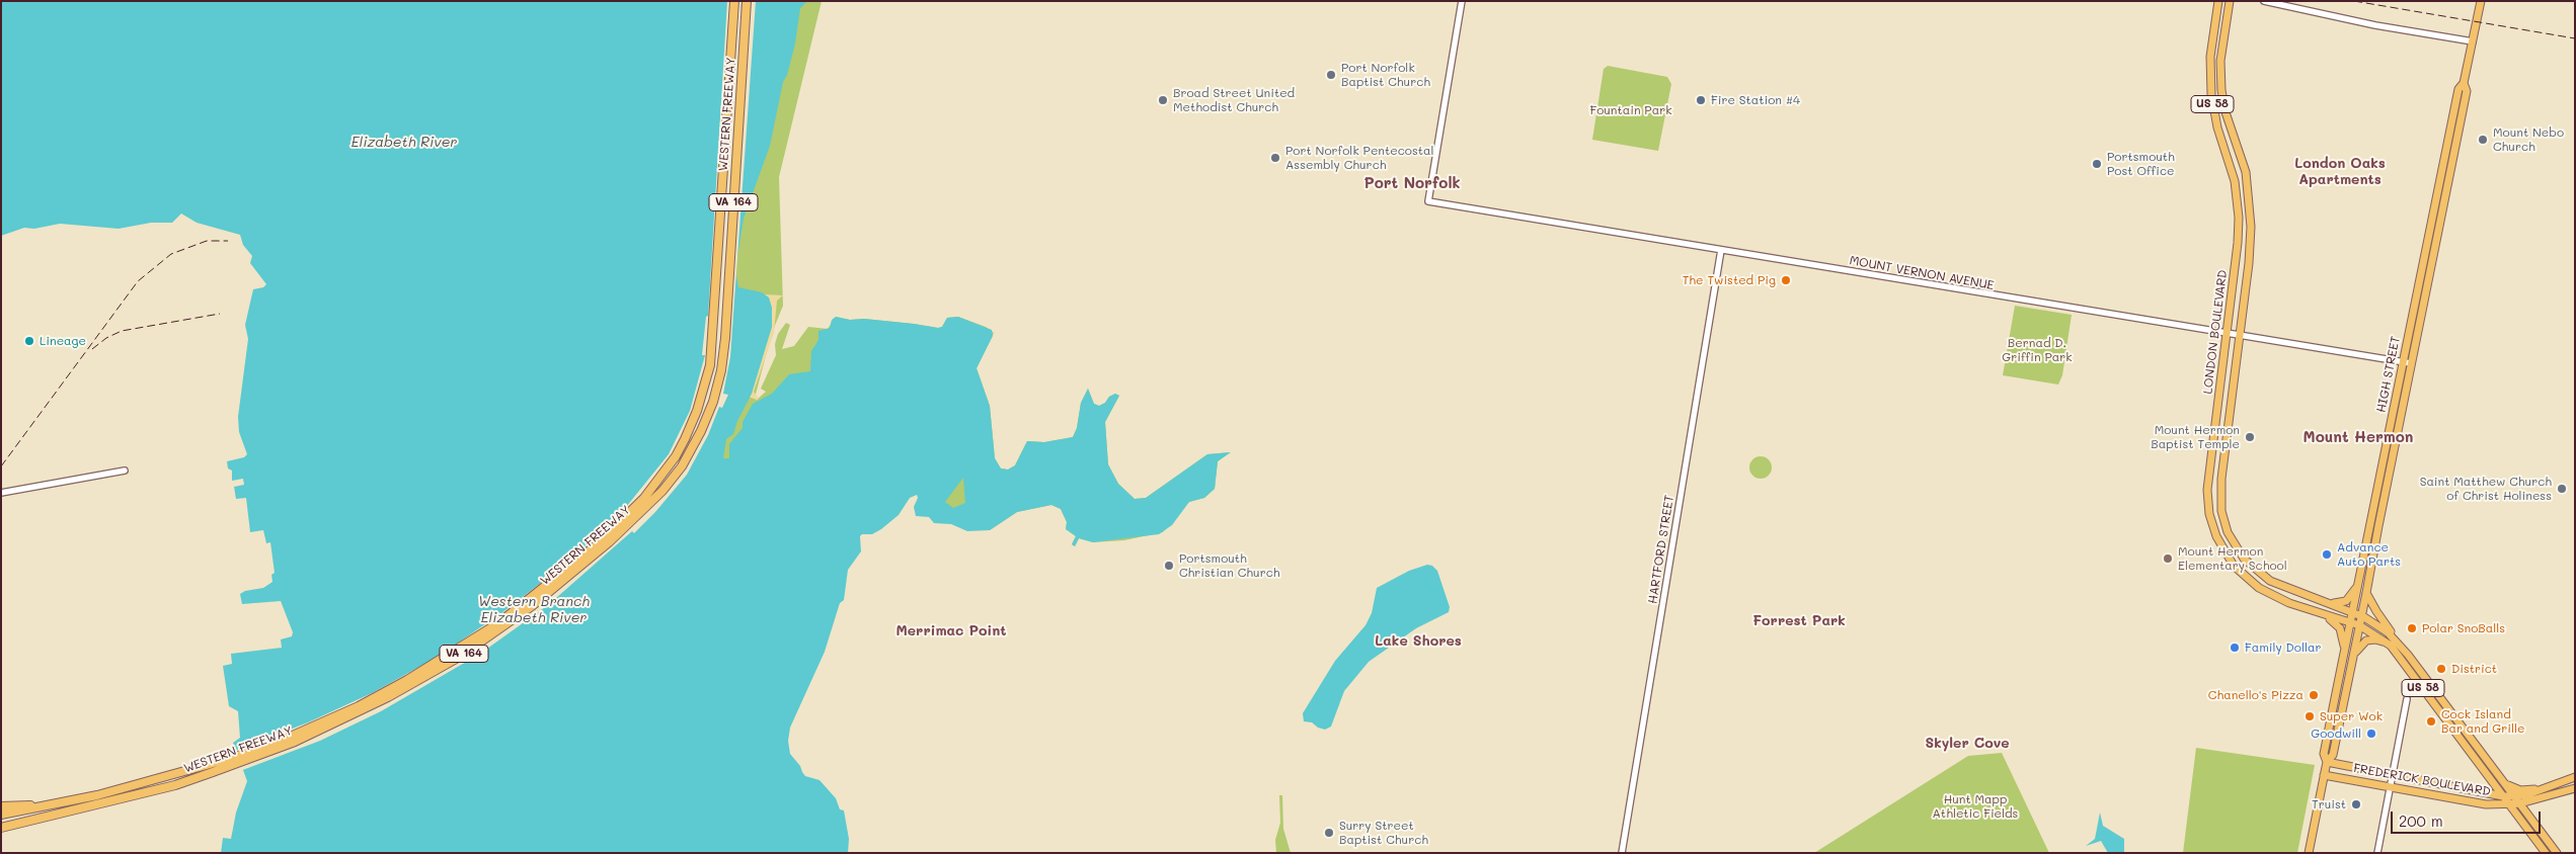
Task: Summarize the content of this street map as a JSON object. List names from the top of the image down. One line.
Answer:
{"streets":{"highway":["WESTERN FREEWAY","VA 164"],"main road":["US 58","LONDON BOULEVARD","HIGH STREET","FREDERICK BOULEVARD"],"street":["MOUNT VERNON AVENUE","HARTFORD STREET"]},"crossings":[["US 58","LONDON BOULEVARD"],["US 58","HIGH STREET"],["US 58","FREDERICK BOULEVARD"],["MOUNT VERNON AVENUE","LONDON BOULEVARD"],["MOUNT VERNON AVENUE","HIGH STREET"],["MOUNT VERNON AVENUE","HARTFORD STREET"],["HIGH STREET","FREDERICK BOULEVARD"]],"districts":["London Oaks Apartments","Port Norfolk","Mount Hermon","Forrest Park","Merrimac Point","Lake Shores","Skyler Cove"],"water":["Elizabeth River","Western Branch Elizabeth River"],"parks":["Fountain Park","Bernad D. Griffin Park","Hunt Mapp Athletic Fields"],"places":["Port Norfolk Baptist Church","Broad Street United Methodist Church","Fire Station #4","Mount Nebo Church","Port Norfolk Pentecostal Assembly Church","Portsmouth Post Office","The Twisted Pig","Lineage","Mount Hermon Baptist Temple","Saint Matthew Church of Christ Holiness","Advance Auto Parts","Mount Hermon Elementary School","Portsmouth Christian Church","Polar SnoBalls","Family Dollar","District","Chanello's Pizza","Super Wok","Cock Island Bar and Grille","Goodwill","Truist","Surry Street Baptist Church"],"scale_bar":"200 m"}
